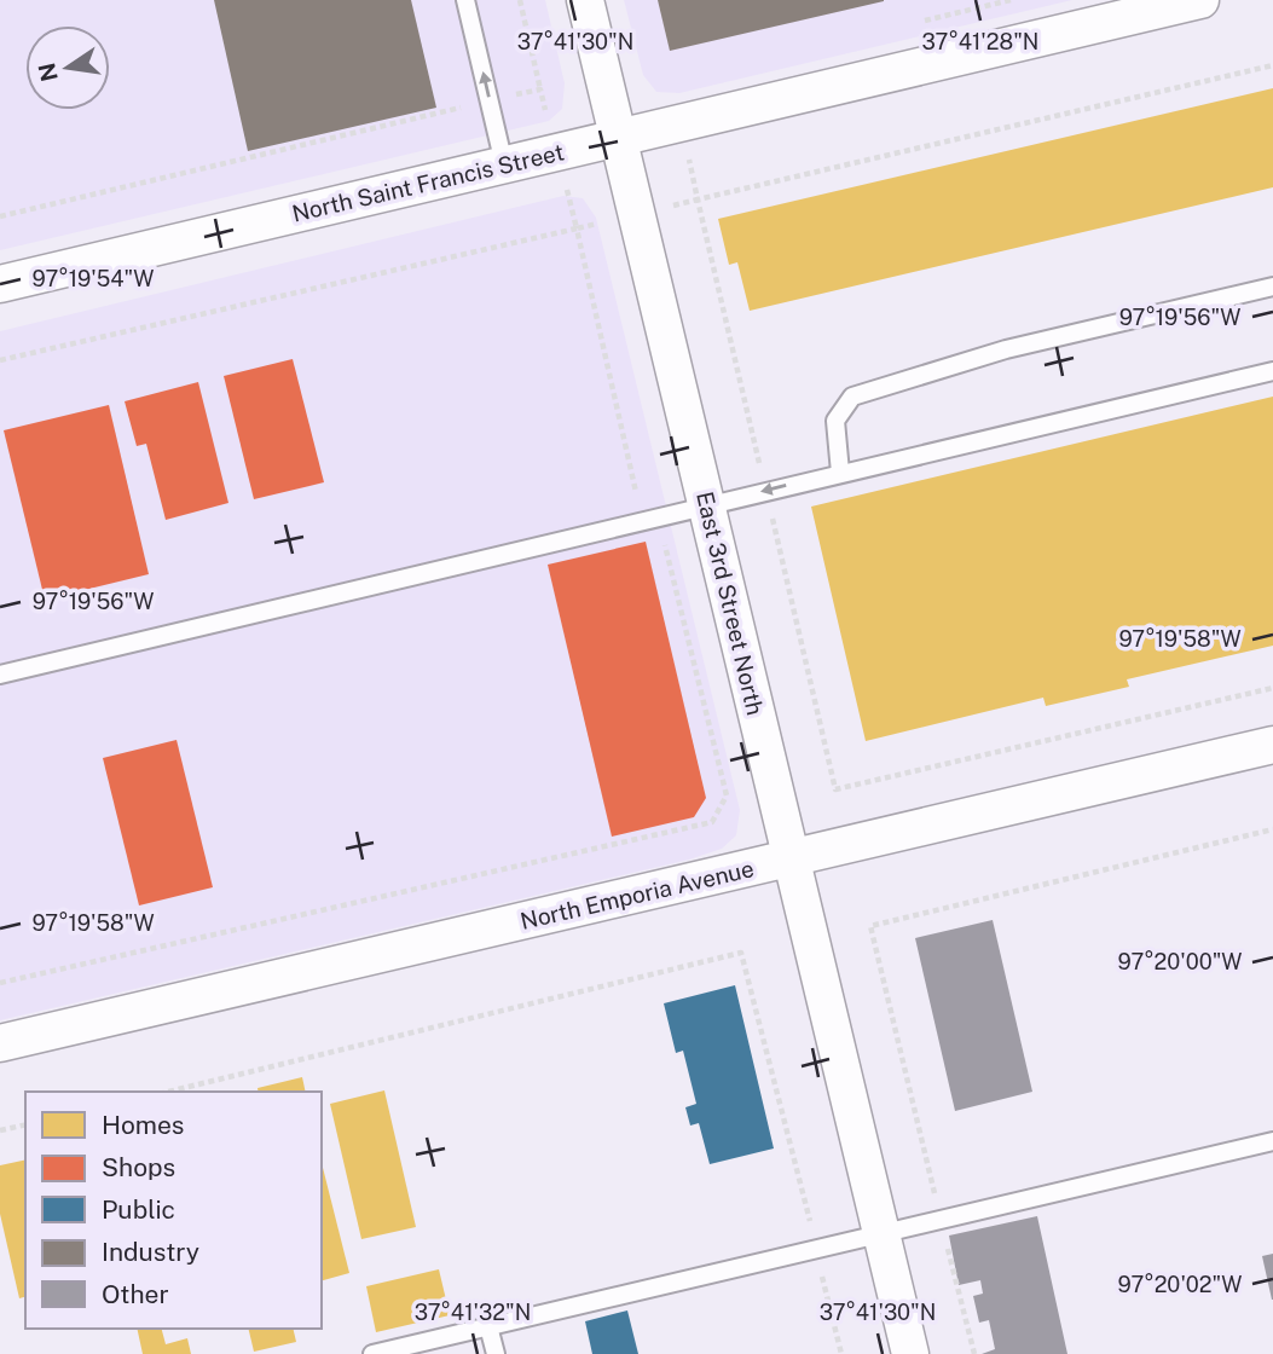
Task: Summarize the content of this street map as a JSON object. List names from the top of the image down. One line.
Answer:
{"streets":{"street":["North Saint Francis Street","East 3rd Street North","North Emporia Avenue"]},"crossings":[["North Saint Francis Street","East 3rd Street North"],["East 3rd Street North","North Emporia Avenue"]],"legend":["Homes","Shops","Public","Industry","Other"],"north":"left","coordinates":["37°41'30\"N","37°41'28\"N","97°19'54\"W","97°19'56\"W","97°19'58\"W","97°20'00\"W","97°20'02\"W","37°41'32\"N"]}
